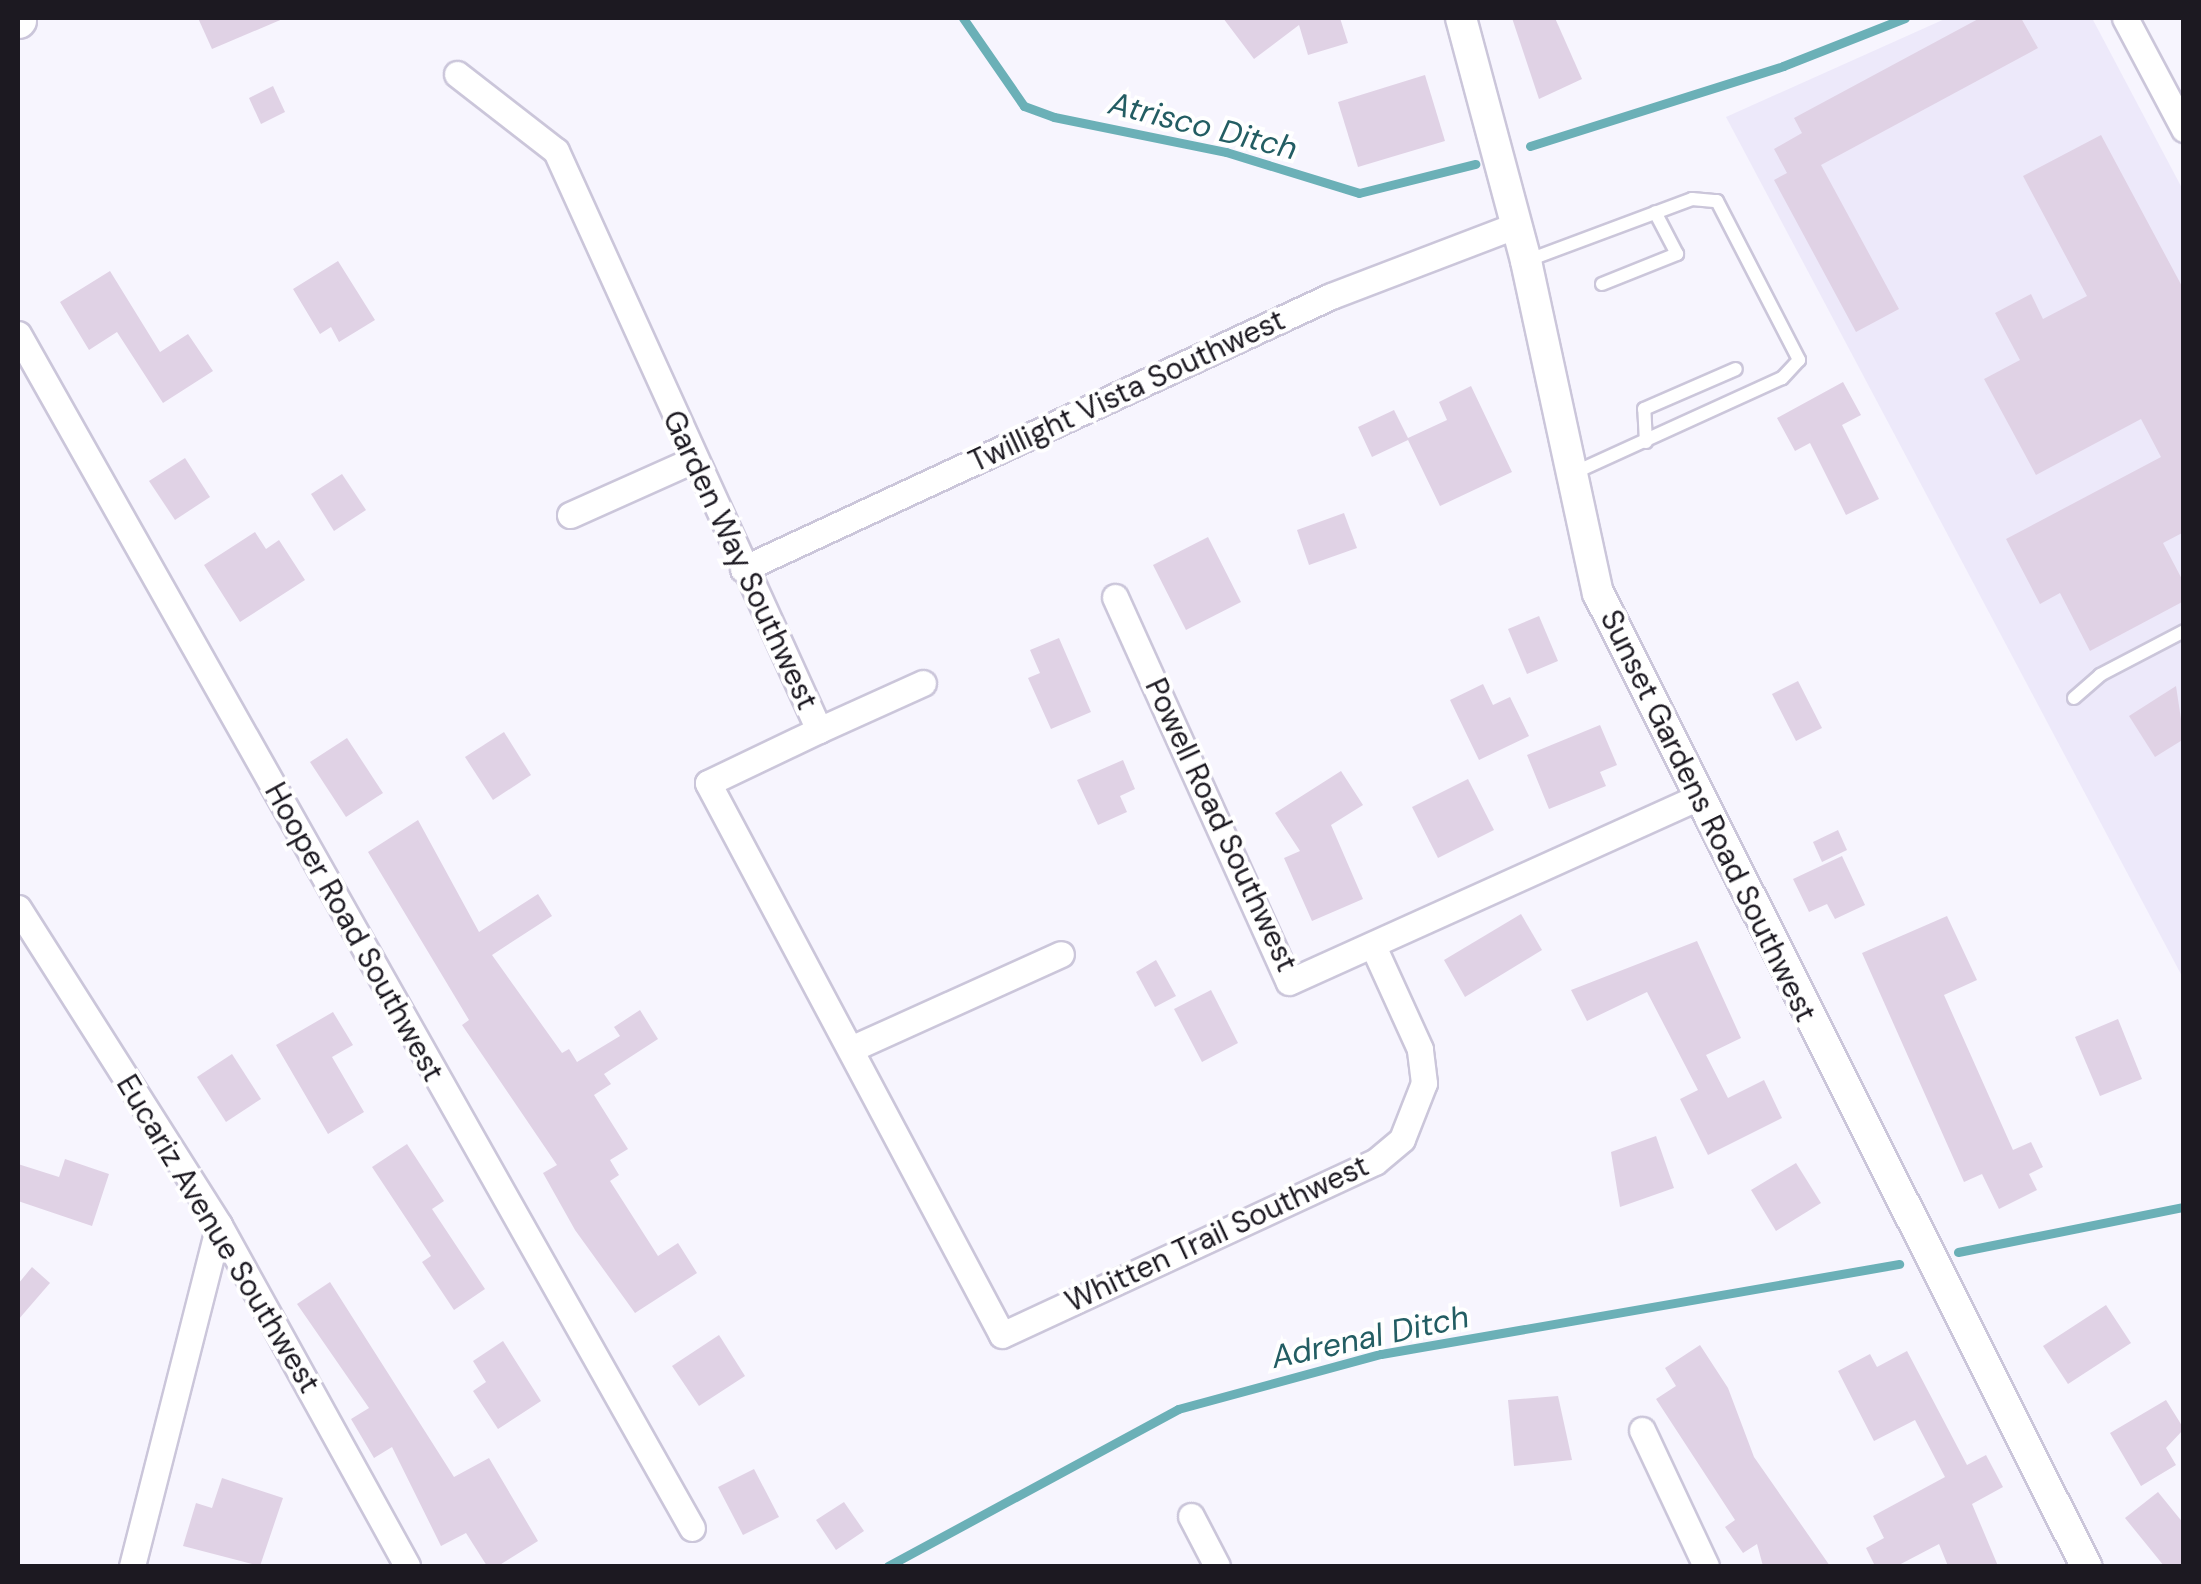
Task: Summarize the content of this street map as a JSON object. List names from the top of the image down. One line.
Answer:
{"streets":{"street":["Twillight Vista Southwest","Garden Way Southwest","Sunset Gardens Road Southwest","Powell Road Southwest","Hooper Road Southwest","Eucariz Avenue Southwest","Whitten Trail Southwest"]},"crossings":[["Twillight Vista Southwest","Garden Way Southwest"],["Twillight Vista Southwest","Sunset Gardens Road Southwest"],["Garden Way Southwest","Whitten Trail Southwest"],["Sunset Gardens Road Southwest","Powell Road Southwest"],["Powell Road Southwest","Whitten Trail Southwest"]],"water":["Atrisco Ditch","Adrenal Ditch"]}
